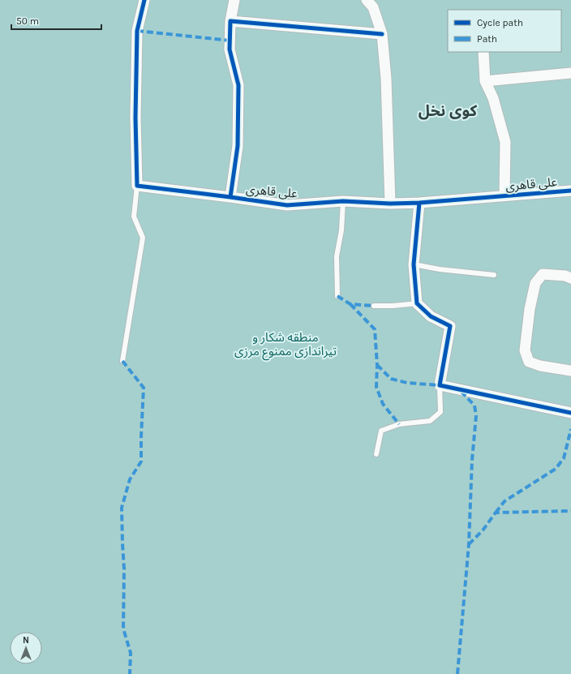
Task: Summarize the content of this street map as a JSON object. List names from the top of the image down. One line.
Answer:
{"streets":{"street":["علی قاهری"]},"districts":["کوی نخل"],"parks":["منطقه شکار و تیراندازی ممنوع مرزی"],"legend":["Cycle path","Path"],"scale_bar":"50 m","north":"top"}
